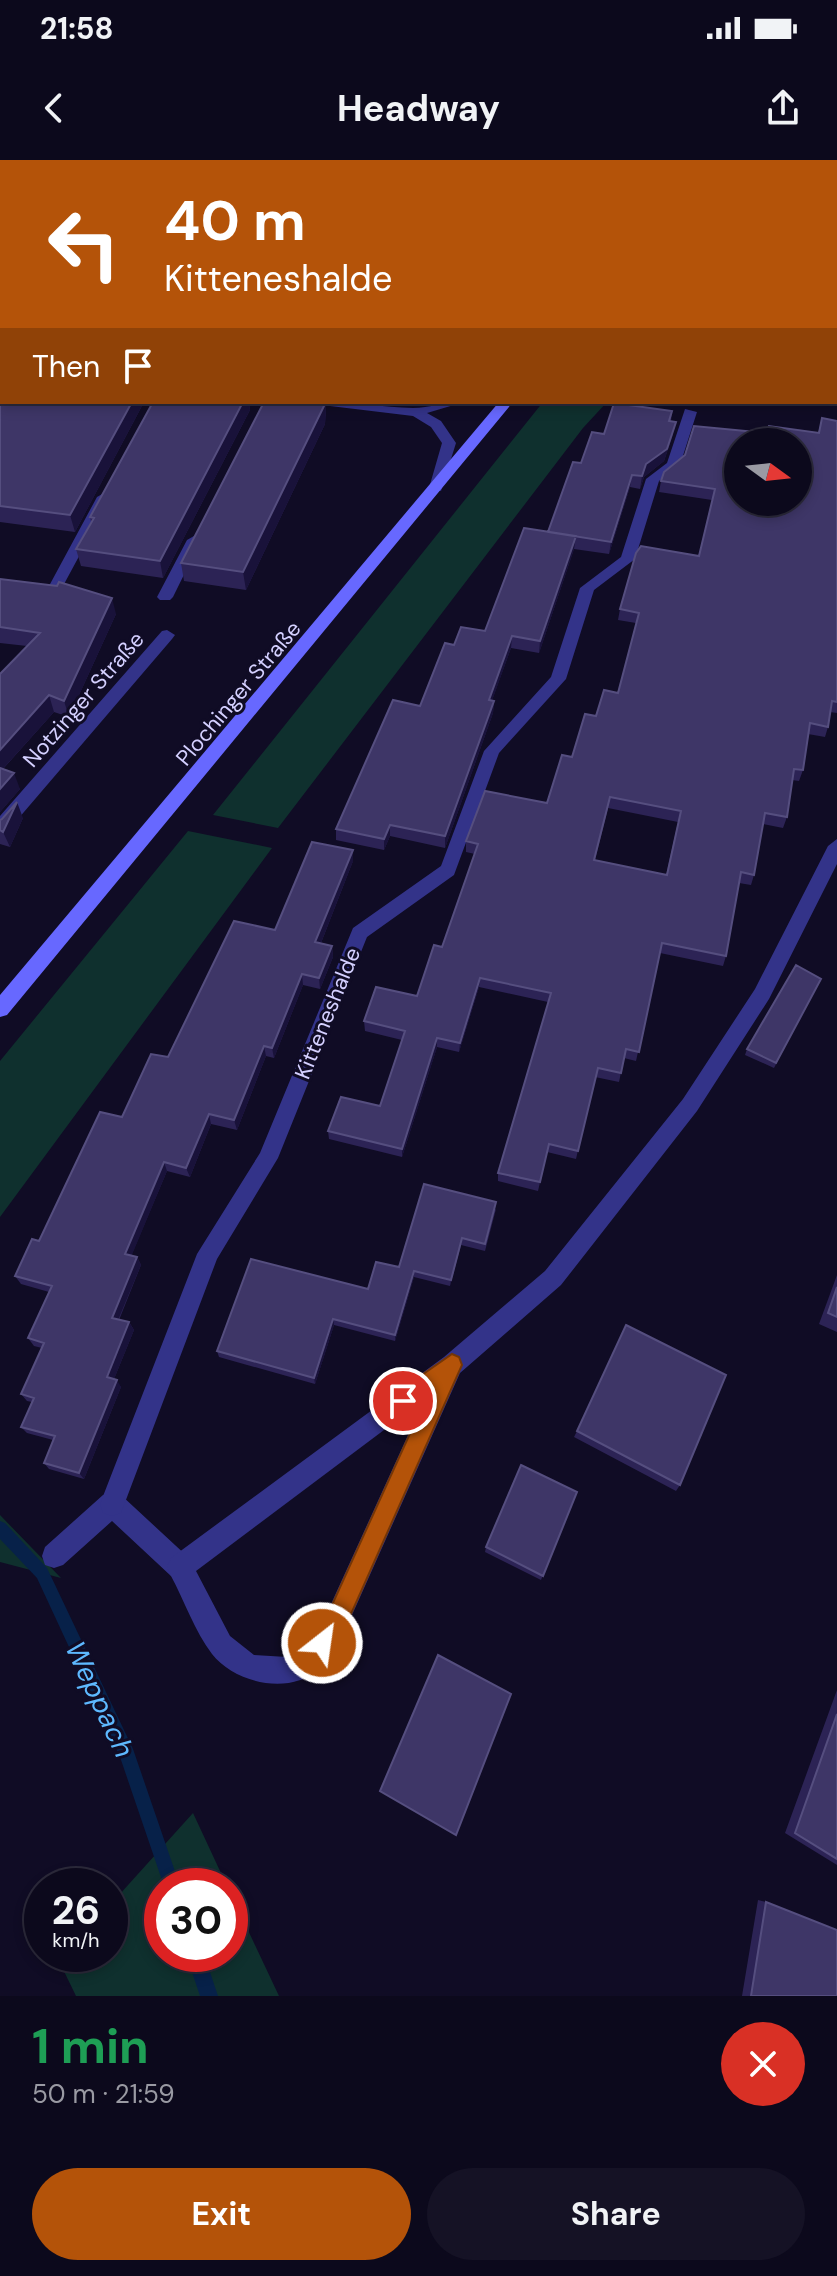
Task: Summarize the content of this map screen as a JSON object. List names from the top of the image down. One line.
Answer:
{"streets":{"main road":["Plochinger Straße"],"street":["Notzinger Straße","Kitteneshalde"]},"water":["Weppach"],"north":"right","page":{"status":"21:58","header":"Headway","turn":["40 m","Kitteneshalde"],"then":"Then","speed":"26 km/h","limit":"30","heading":["1 min","50 m · 21:59"],"buttons":["Exit","Share"]}}
